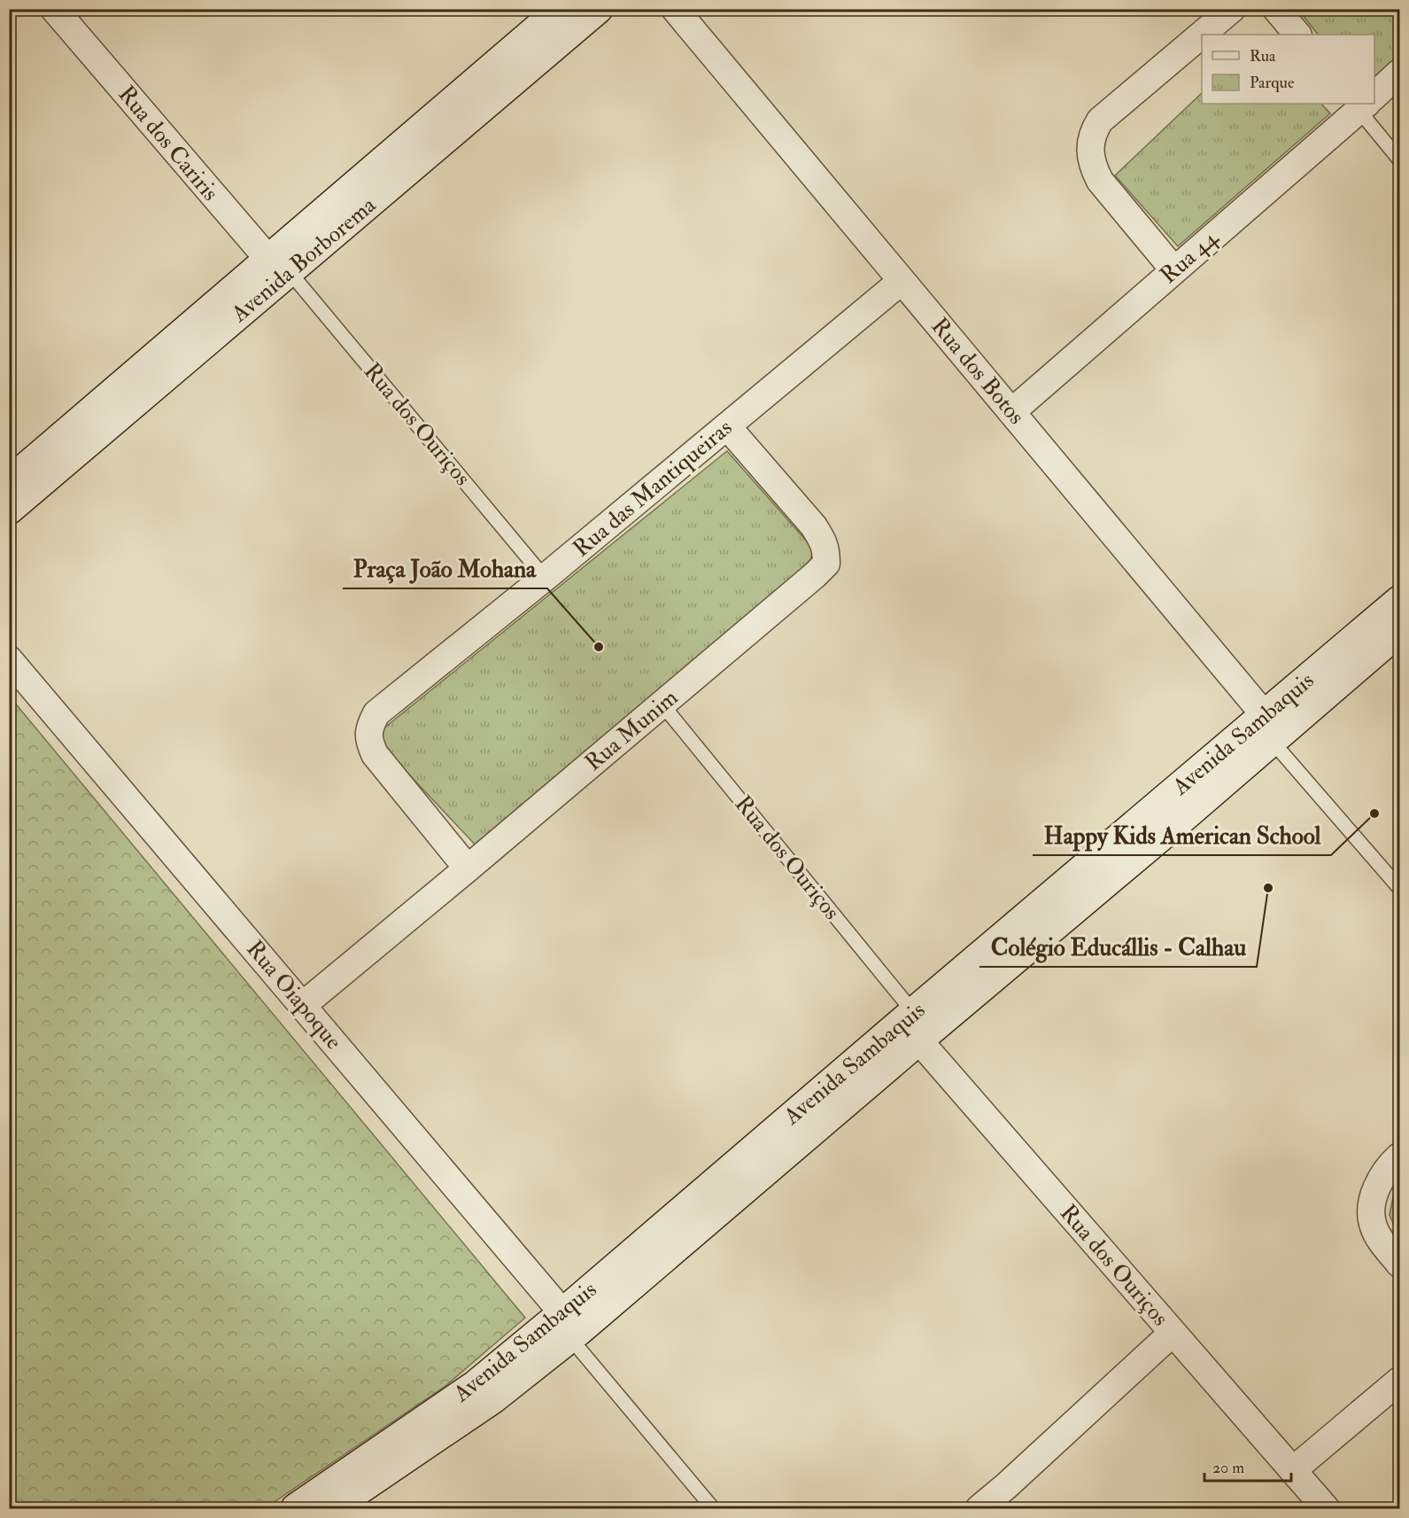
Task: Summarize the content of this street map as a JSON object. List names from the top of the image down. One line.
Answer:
{"streets":{"main road":["Avenida Borborema","Avenida Sambaquis"],"street":["Rua dos Cariris","Rua 44","Rua dos Botos","Rua dos Ouriços","Rua das Mantiqueiras","Rua Munim","Rua Oiapoque"]},"crossings":[["Rua dos Cariris","Avenida Borborema"],["Rua dos Cariris","Rua dos Ouriços"],["Rua 44","Rua dos Botos"],["Avenida Borborema","Rua dos Ouriços"],["Rua dos Botos","Rua das Mantiqueiras"],["Rua dos Botos","Avenida Sambaquis"],["Rua dos Ouriços","Rua das Mantiqueiras"],["Rua dos Ouriços","Rua Munim"],["Rua dos Ouriços","Avenida Sambaquis"],["Rua das Mantiqueiras","Rua Munim"],["Rua Munim","Rua Oiapoque"],["Avenida Sambaquis","Rua Oiapoque"]],"places":["Praça João Mohana","Happy Kids American School","Colégio Educállis - Calhau"],"legend":["Rua","Parque"],"scale_bar":"20 m"}
